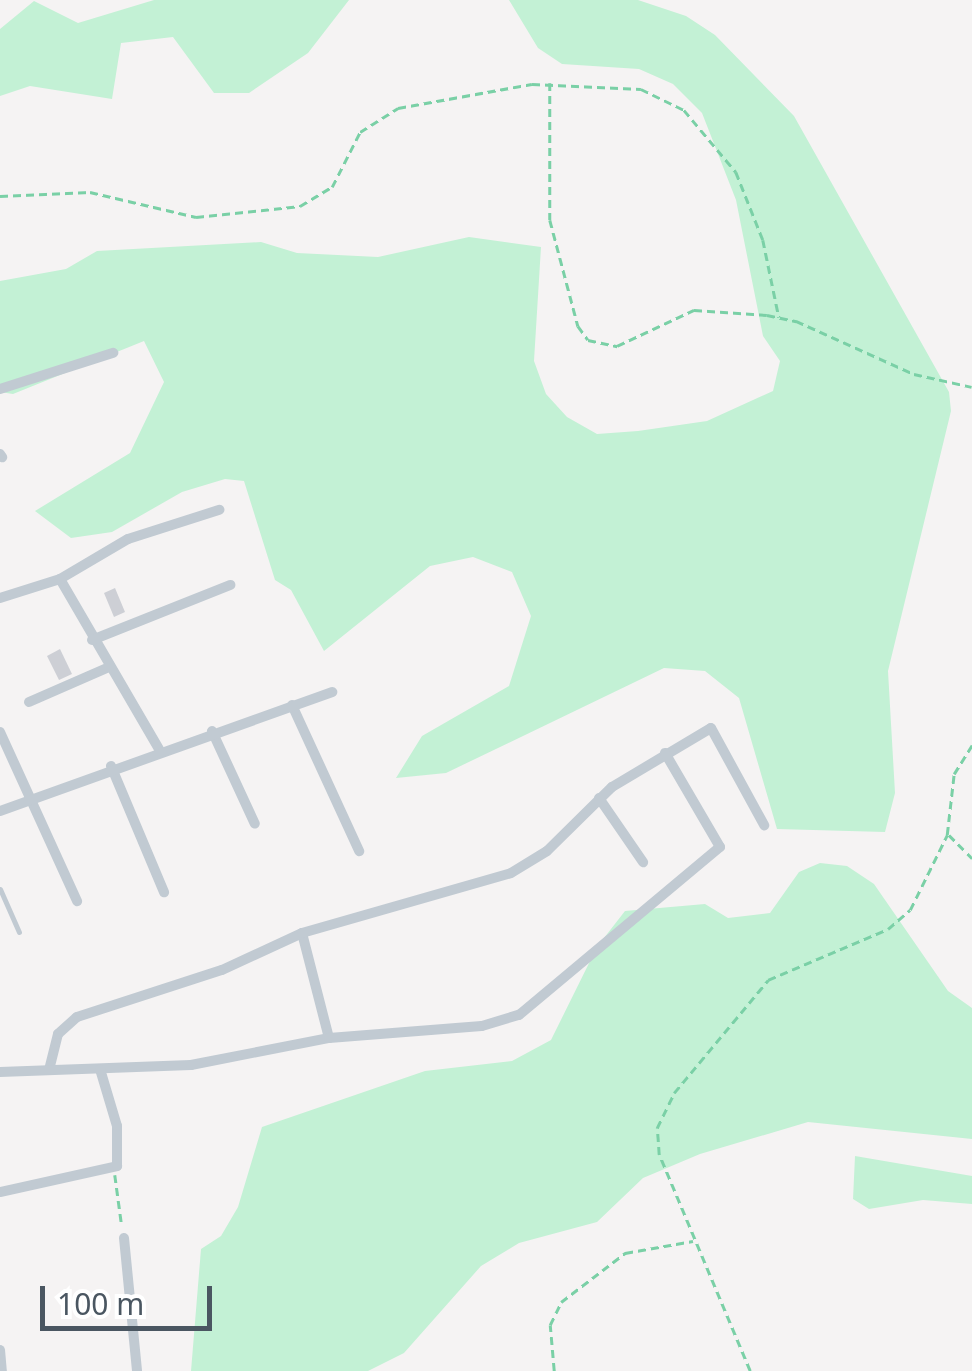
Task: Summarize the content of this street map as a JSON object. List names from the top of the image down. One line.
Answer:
{"scale_bar":"100 m"}
